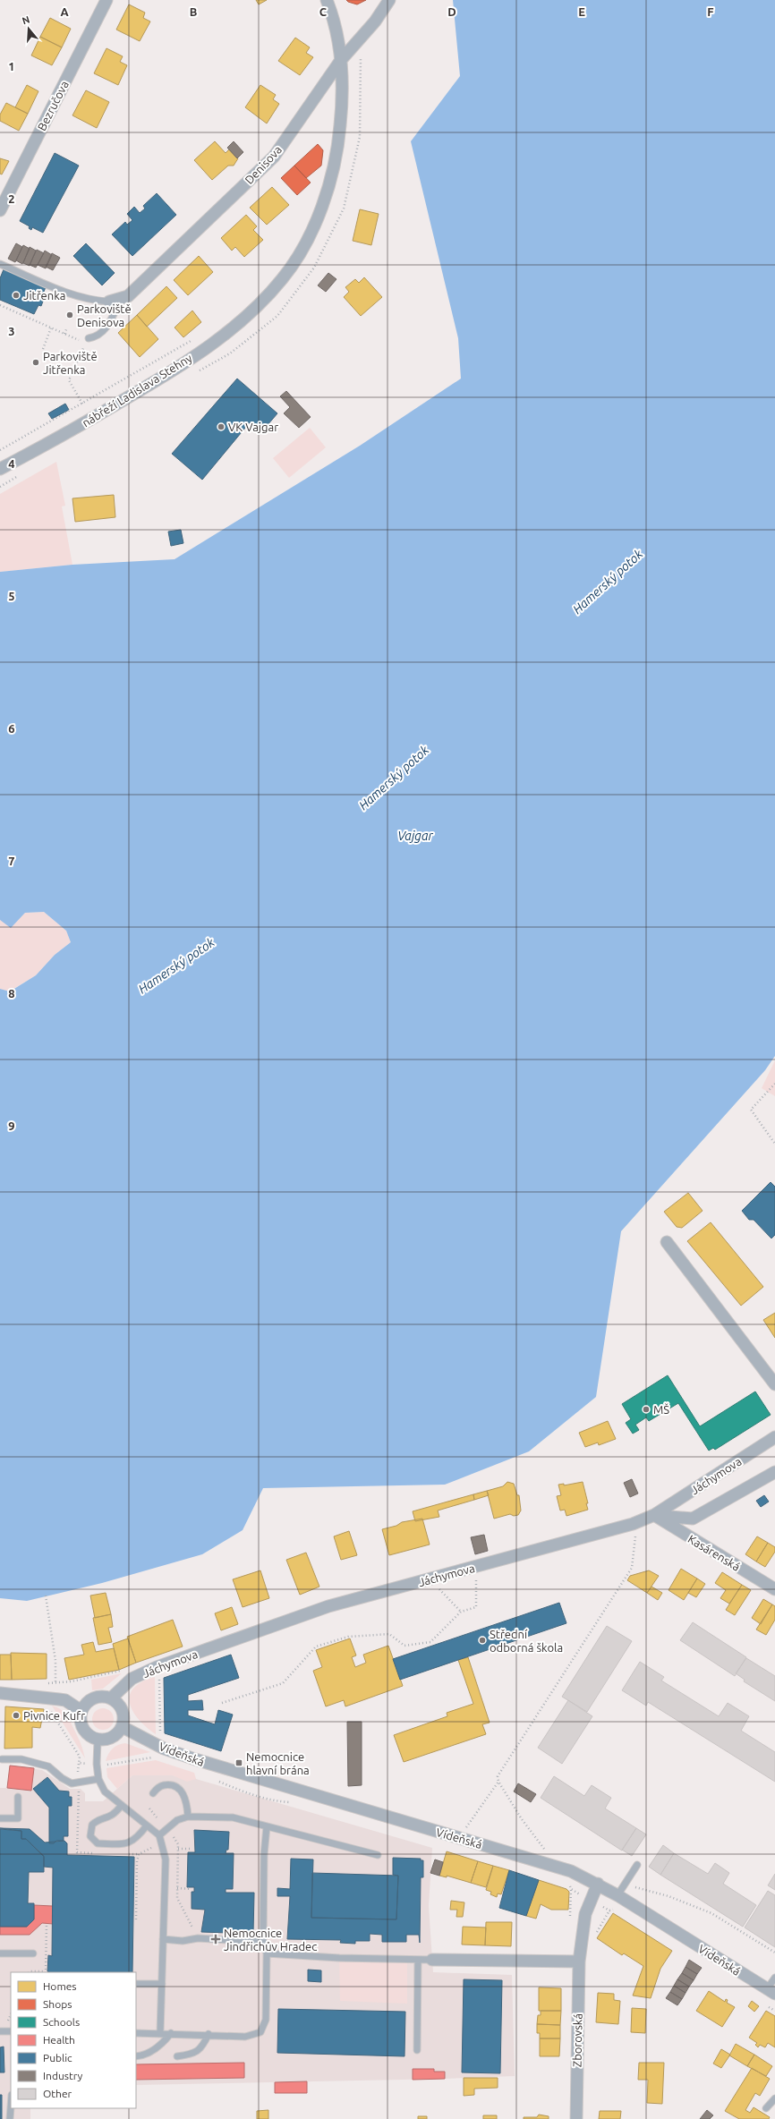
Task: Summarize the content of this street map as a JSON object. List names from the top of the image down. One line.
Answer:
{"streets":{"street":["Bezručova","Denisova","nábřeží Ladislava Stehny","Jáchymova","Kasárenská","Vídeňská","Zborovská"]},"crossings":[["Denisova","nábřeží Ladislava Stehny"],["Jáchymova","Kasárenská"],["Jáchymova","Vídeňská"],["Vídeňská","Zborovská"]],"water":["Hamerský potok","Vajgar"],"places":{"other":["Jitřenka","Parkoviště Denisova","Parkoviště Jitřenka","VK Vajgar","MŠ","Střední odborná škola","Pivnice Kufr"],"transit":["Nemocnice hlavní brána"],"health":["Nemocnice Jindřichův Hradec"]},"legend":["Homes","Shops","Schools","Health","Public","Industry","Other"],"north":"top","grid":{"columns":["A","B","C","D","E","F"],"rows":["1","2","3","4","5","6","7","8","9"]}}
